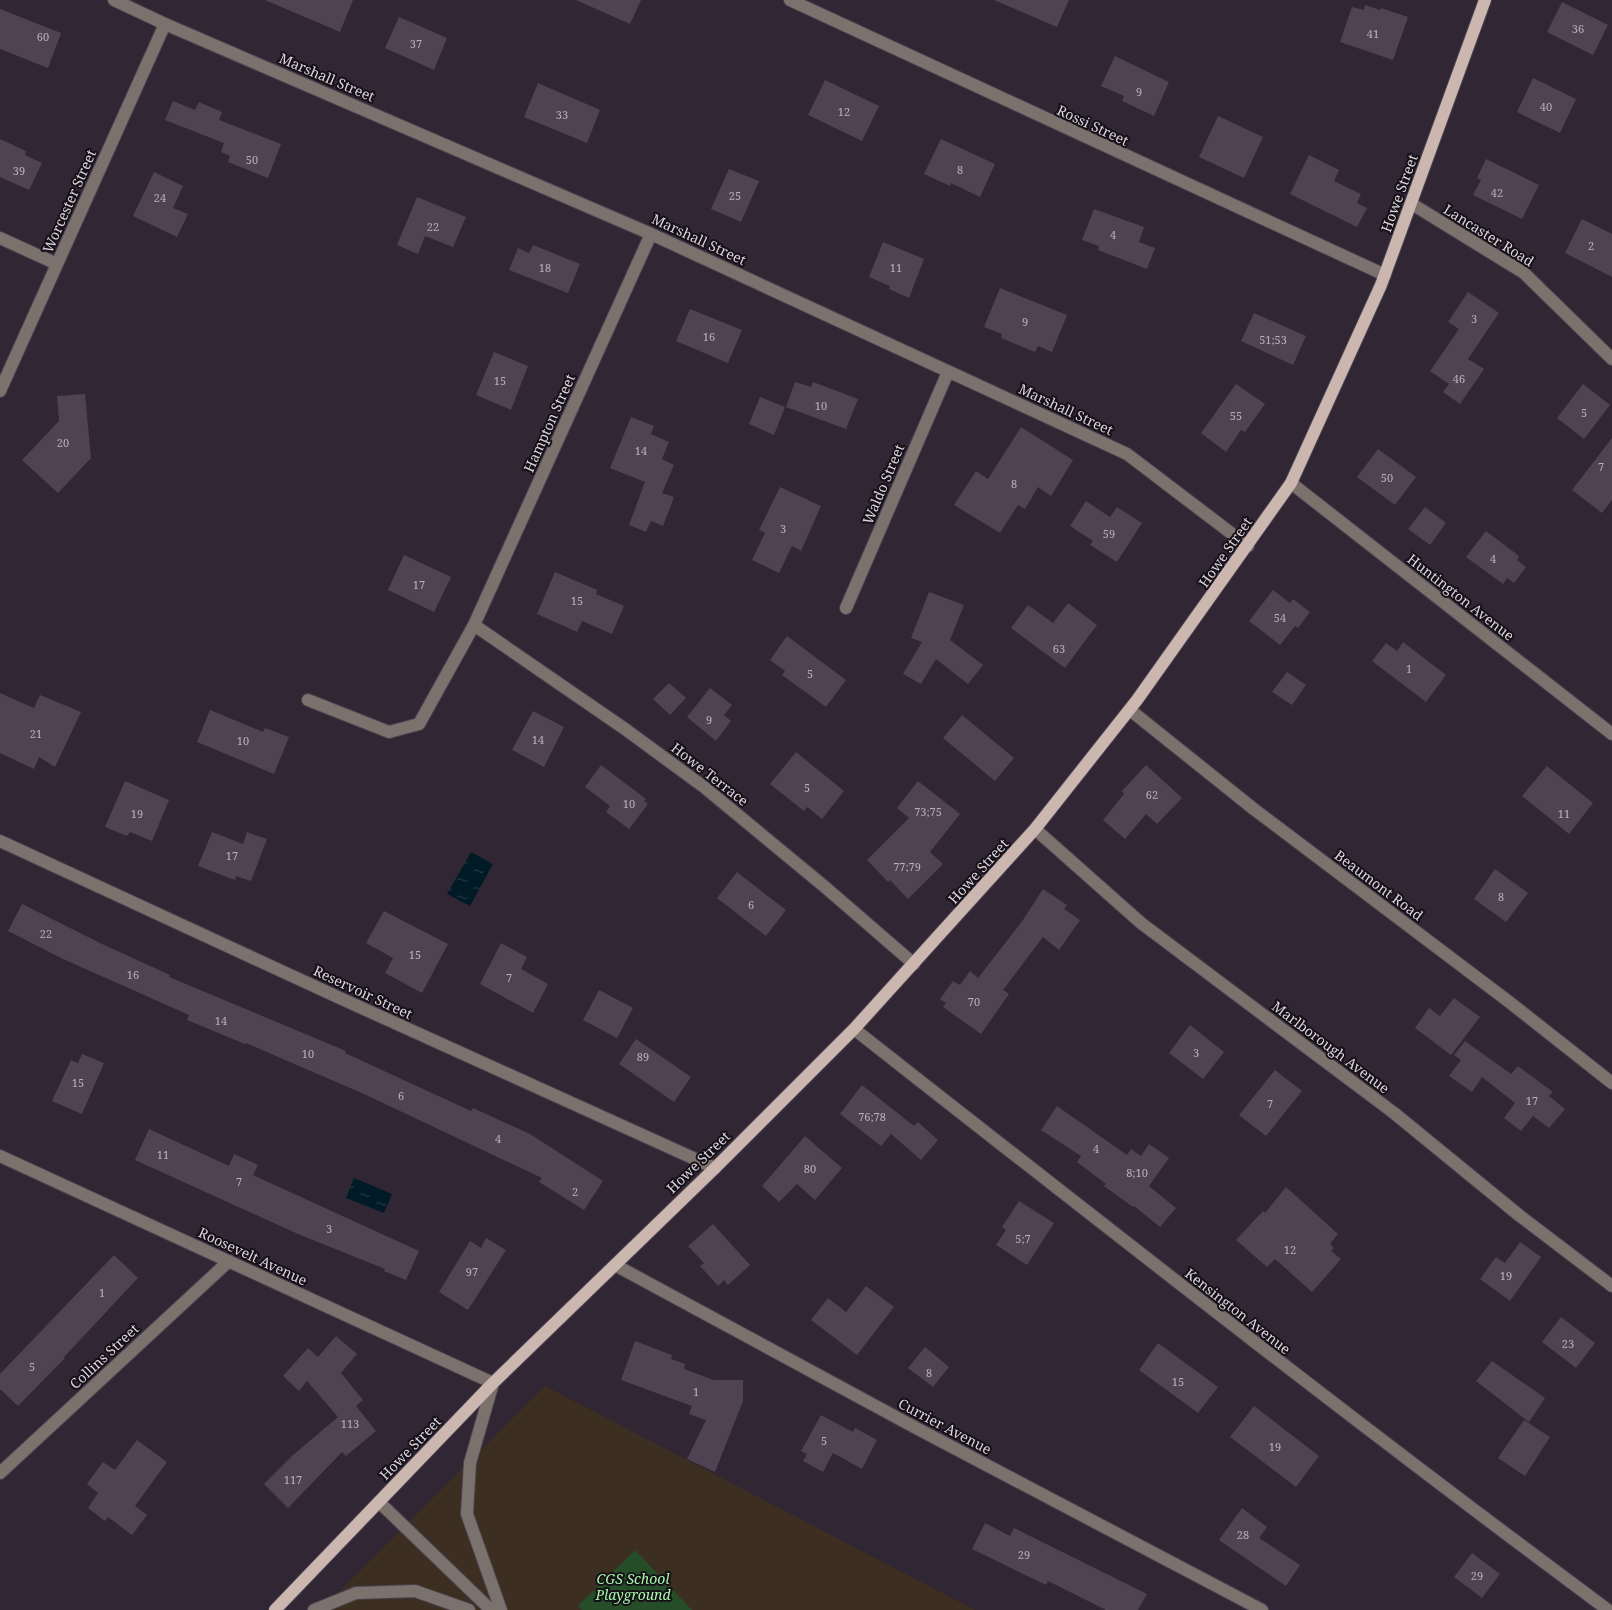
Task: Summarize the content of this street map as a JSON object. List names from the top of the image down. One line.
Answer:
{"streets":{"main road":["Howe Street"],"street":["Marshall Street","Rossi Street","Worcester Street","Lancaster Road","Hampton Street","Waldo Street","Huntington Avenue","Howe Terrace","Beaumont Road","Reservoir Street","Marlborough Avenue","Roosevelt Avenue","Kensington Avenue","Collins Street","Currier Avenue"]},"crossings":[["Marshall Street","Howe Street"],["Marshall Street","Worcester Street"],["Marshall Street","Hampton Street"],["Marshall Street","Waldo Street"],["Rossi Street","Howe Street"],["Howe Street","Lancaster Road"],["Howe Street","Huntington Avenue"],["Howe Street","Howe Terrace"],["Howe Street","Beaumont Road"],["Howe Street","Reservoir Street"],["Howe Street","Marlborough Avenue"],["Howe Street","Roosevelt Avenue"],["Howe Street","Kensington Avenue"],["Howe Street","Currier Avenue"],["Hampton Street","Howe Terrace"],["Roosevelt Avenue","Collins Street"]],"parks":["CGS School Playground"],"house_numbers":["36","41","60","37","9","40","12","33","50","8","39","42","25","24","22","4","2","18","11","3","9","16","51;53","46","15","10","5","55","20","14","7","50","8","3","59","4","17","15","54","63","1","5","9","21","14","10","5","62","10","73;75","19","11","17","77;79","8","6","22","15","16","7","70","14","3","10","89","15","6","17","7","76;78","4","4","11","80","8;10","7","2","3","5;7","12","97","19","1","23","5","8","15","1","113","5","19","117","28","29","29"]}
